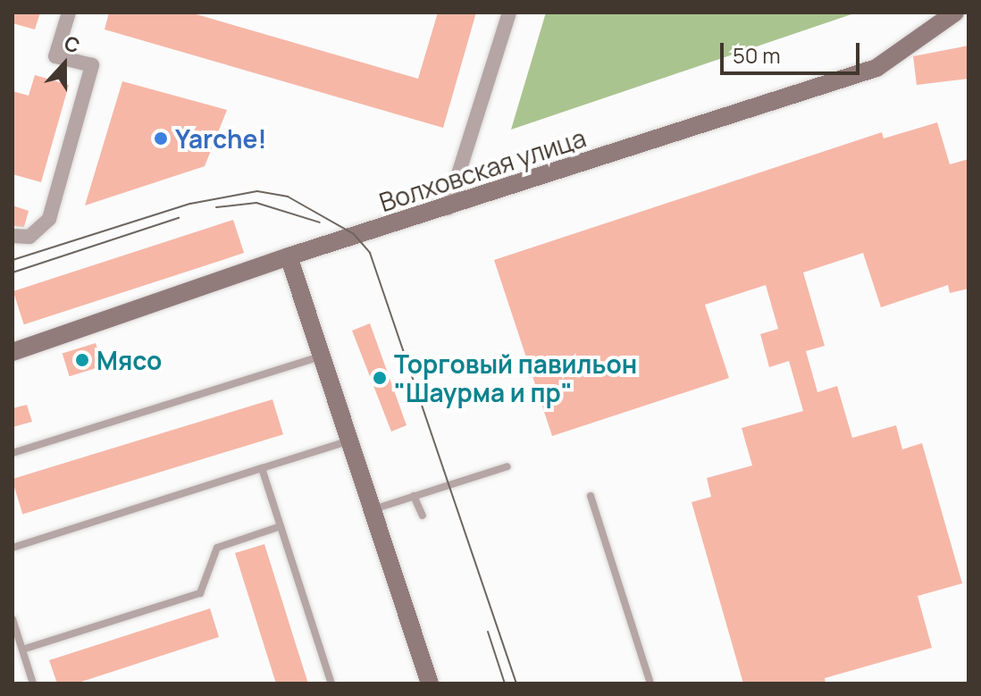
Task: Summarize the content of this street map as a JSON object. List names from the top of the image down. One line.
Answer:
{"streets":{"main road":["Волховская улица"]},"places":["Yarche!","Мясо","Торговый павильон \"Шаурма и пр\""],"scale_bar":"50 m","north":"top"}
